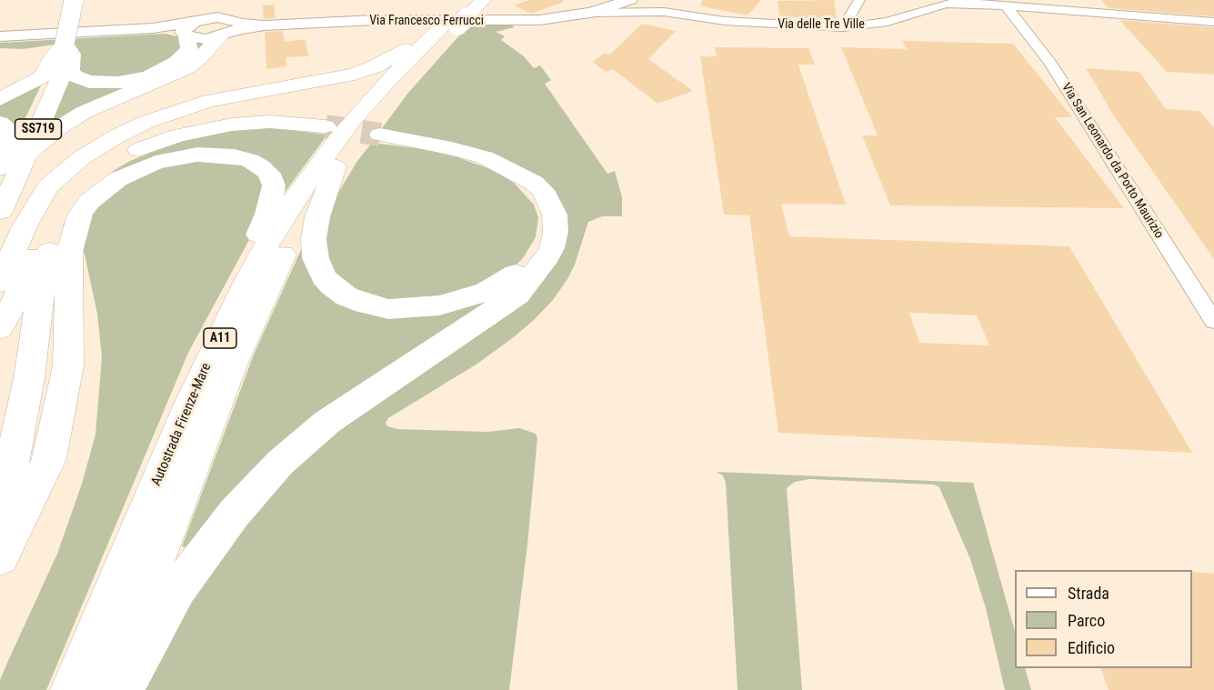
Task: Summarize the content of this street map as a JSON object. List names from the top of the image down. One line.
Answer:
{"streets":{"highway":["SS719","A11","Autostrada Firenze-Mare"],"main road":["Via Francesco Ferrucci"],"street":["Via delle Tre Ville","Via San Leonardo da Porto Maurizio"]},"crossings":[["Via Francesco Ferrucci","Via delle Tre Ville"],["Via delle Tre Ville","Via San Leonardo da Porto Maurizio"]],"legend":["Strada","Parco","Edificio"]}
